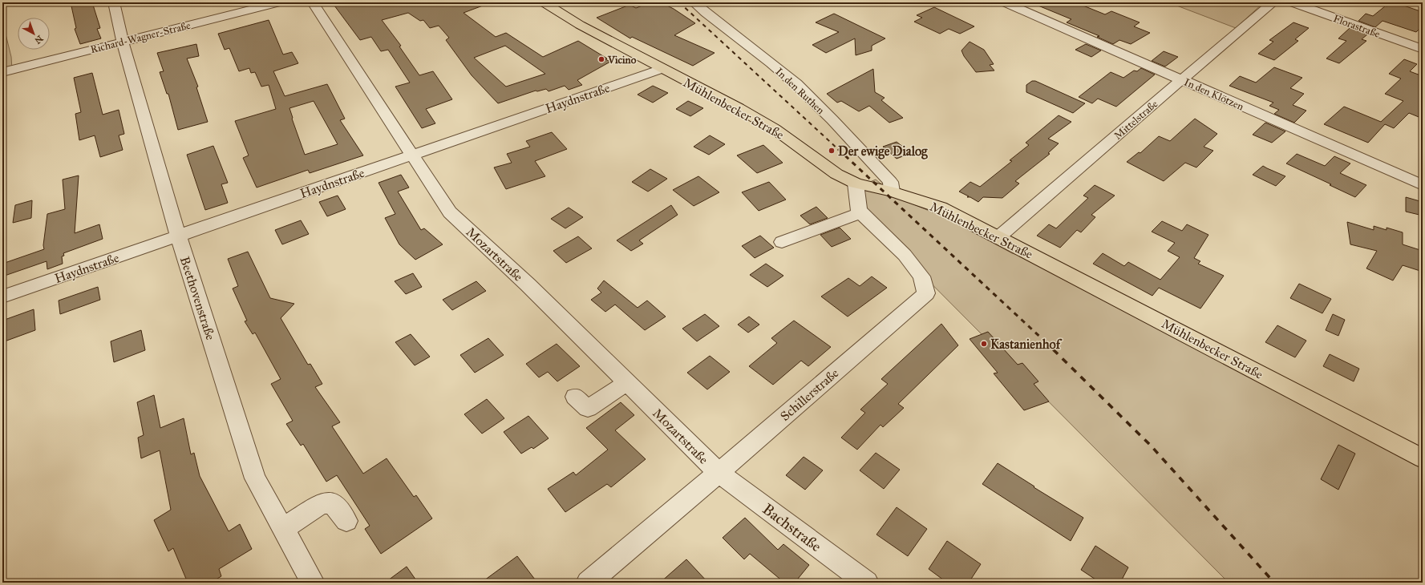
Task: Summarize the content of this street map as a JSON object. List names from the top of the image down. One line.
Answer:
{"streets":{"main road":["Mühlenbecker Straße"],"street":["Florastraße","Richard-Wagner-Straße","In den Ruthen","In den Klötzen","Haydnstraße","Mittelstraße","Mozartstraße","Beethovenstraße","Schillerstraße","Bachstraße"]},"crossings":[["Richard-Wagner-Straße","Beethovenstraße"],["In den Ruthen","Mühlenbecker Straße"],["In den Klötzen","Mittelstraße"],["Haydnstraße","Mühlenbecker Straße"],["Haydnstraße","Mozartstraße"],["Haydnstraße","Beethovenstraße"],["Mühlenbecker Straße","Mittelstraße"],["Mühlenbecker Straße","Schillerstraße"],["Mozartstraße","Schillerstraße"],["Mozartstraße","Bachstraße"],["Schillerstraße","Bachstraße"]],"places":["Vicino","Der ewige Dialog","Kastanienhof"],"north":"bottom right"}
